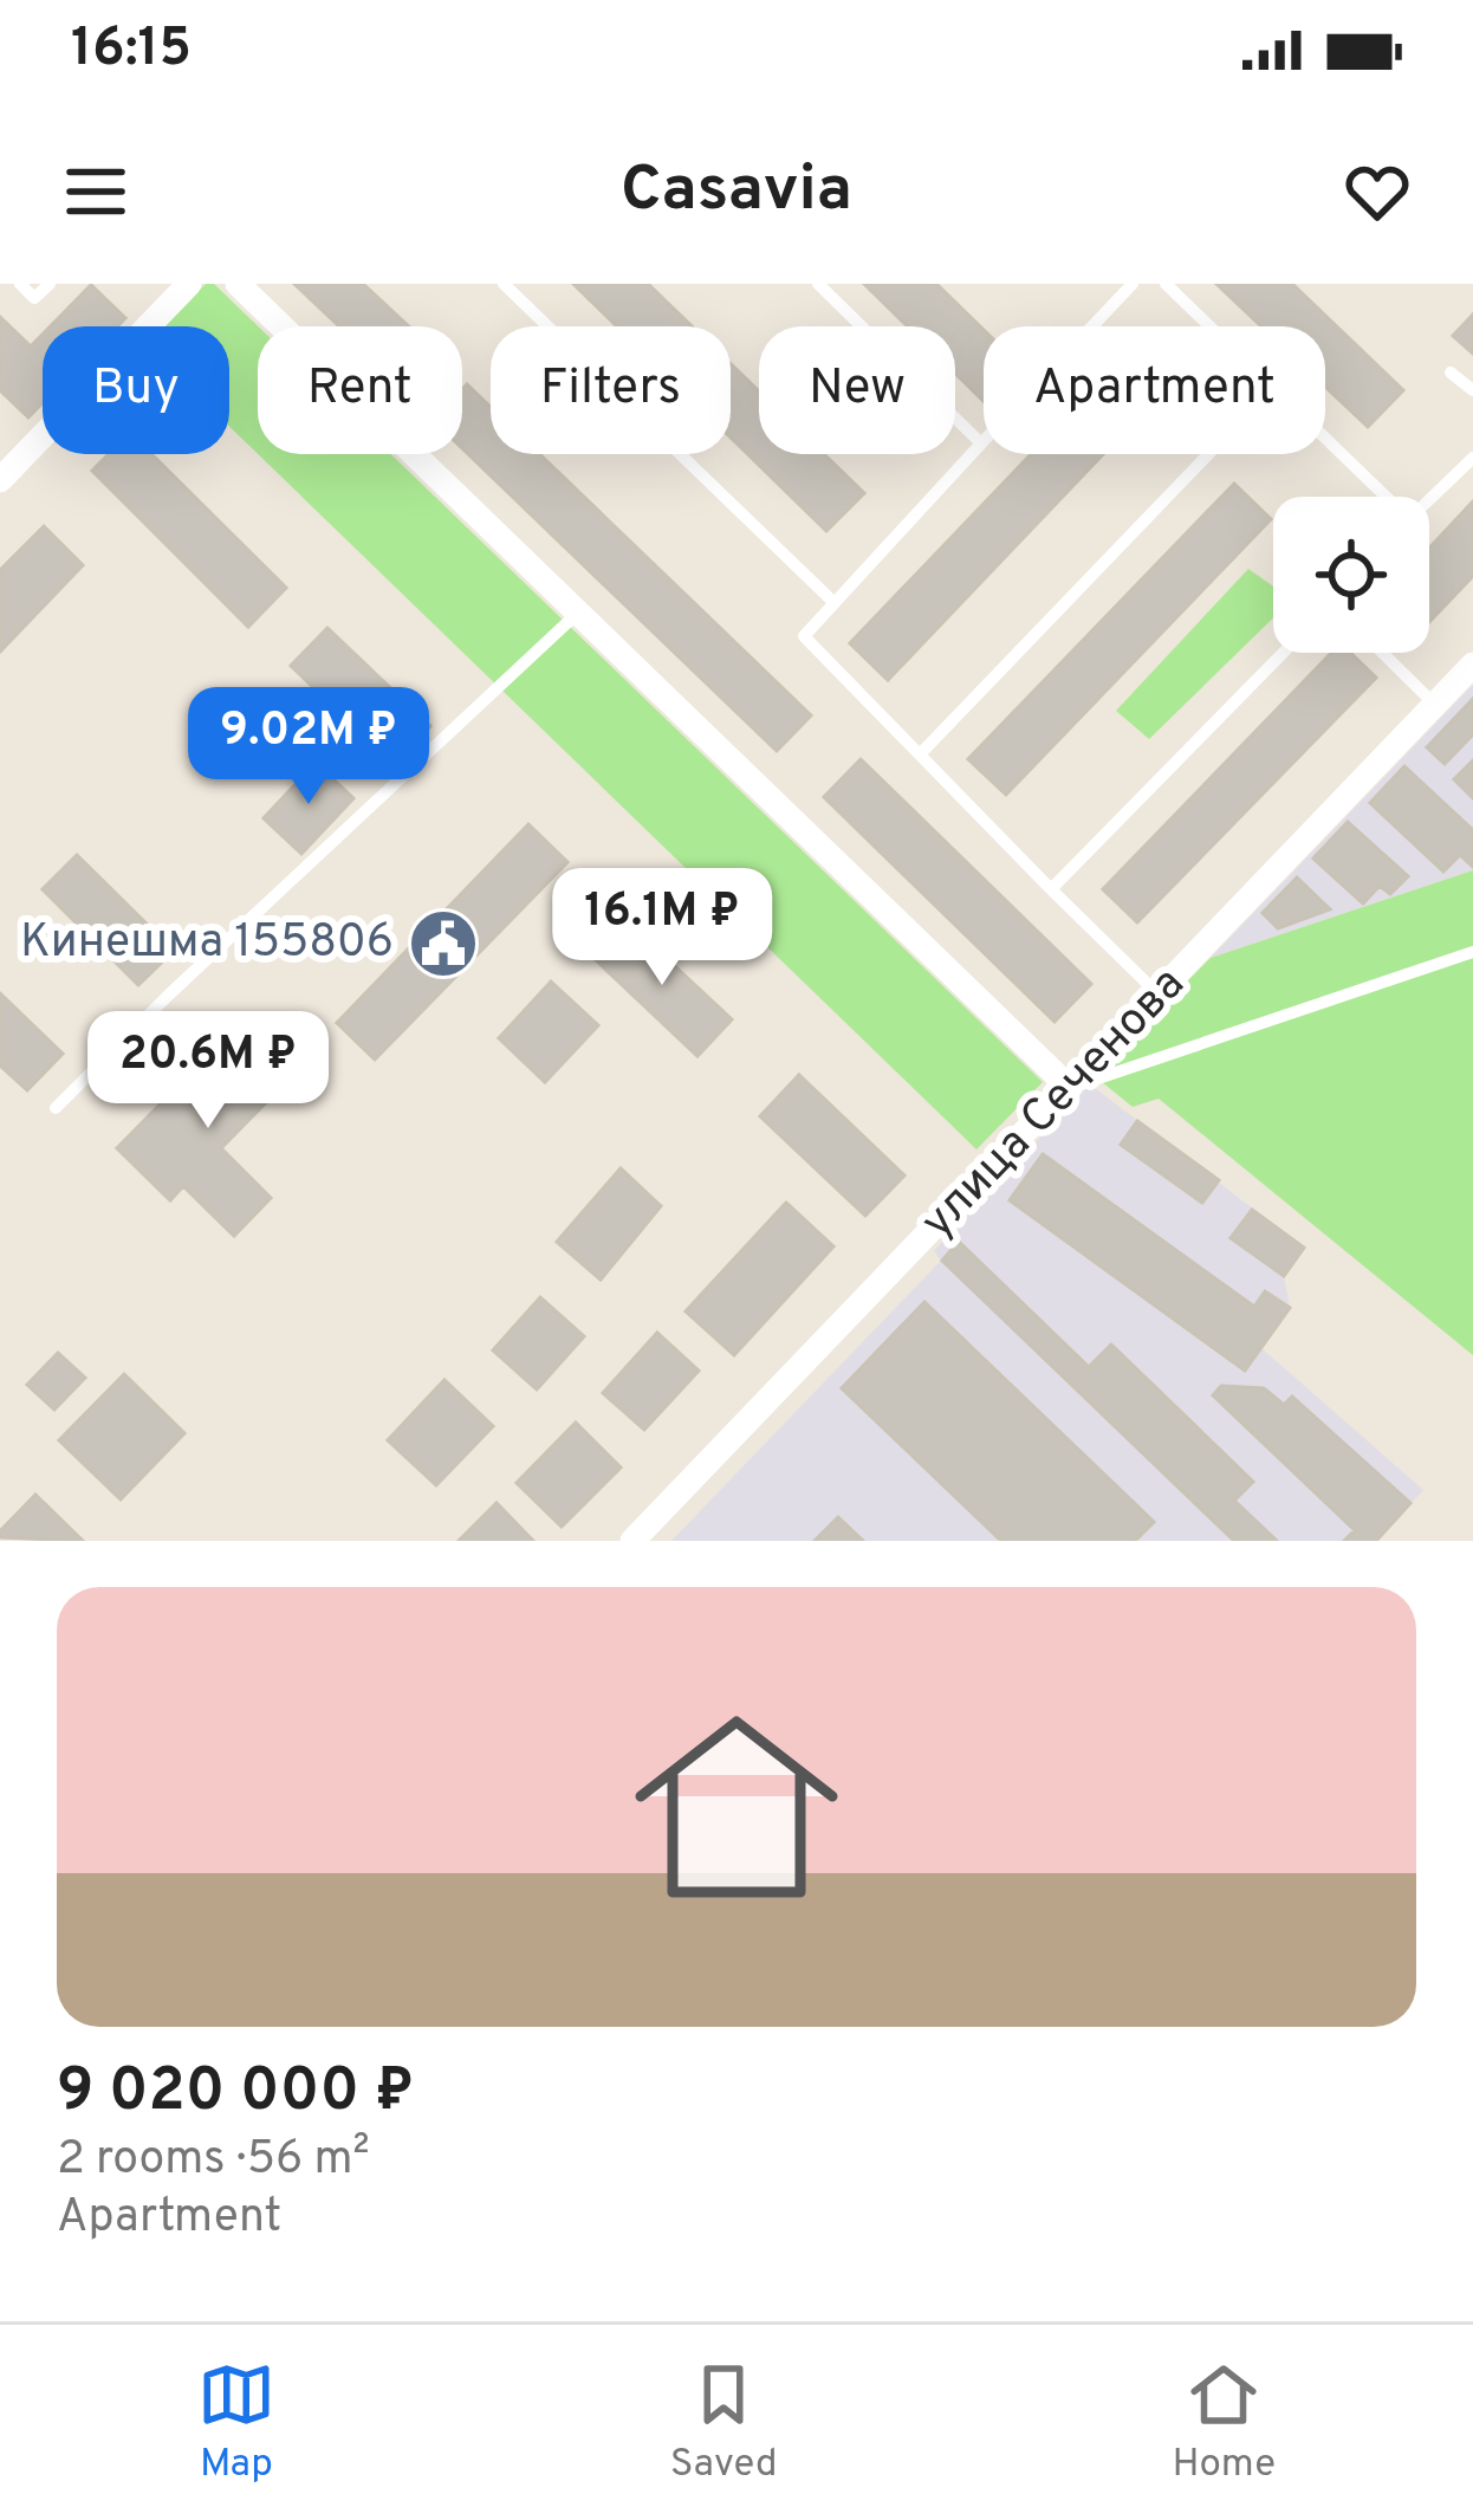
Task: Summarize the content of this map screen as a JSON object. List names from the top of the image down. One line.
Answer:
{"streets":{"street":["улица Сеченова"]},"places":{"public building":["Кинешма 155806"]},"page":{"status":"16:15","header":"Casavia","chip":["Buy","Rent","Filters","New","Apartment"],"price":["9.02M ₽","16.1M ₽","20.6M ₽"],"list":[{"name":"9 020 000 ₽","note":"2 rooms · 56 m² · Apartment"}],"tabs":["Map","Saved","Home"]}}
